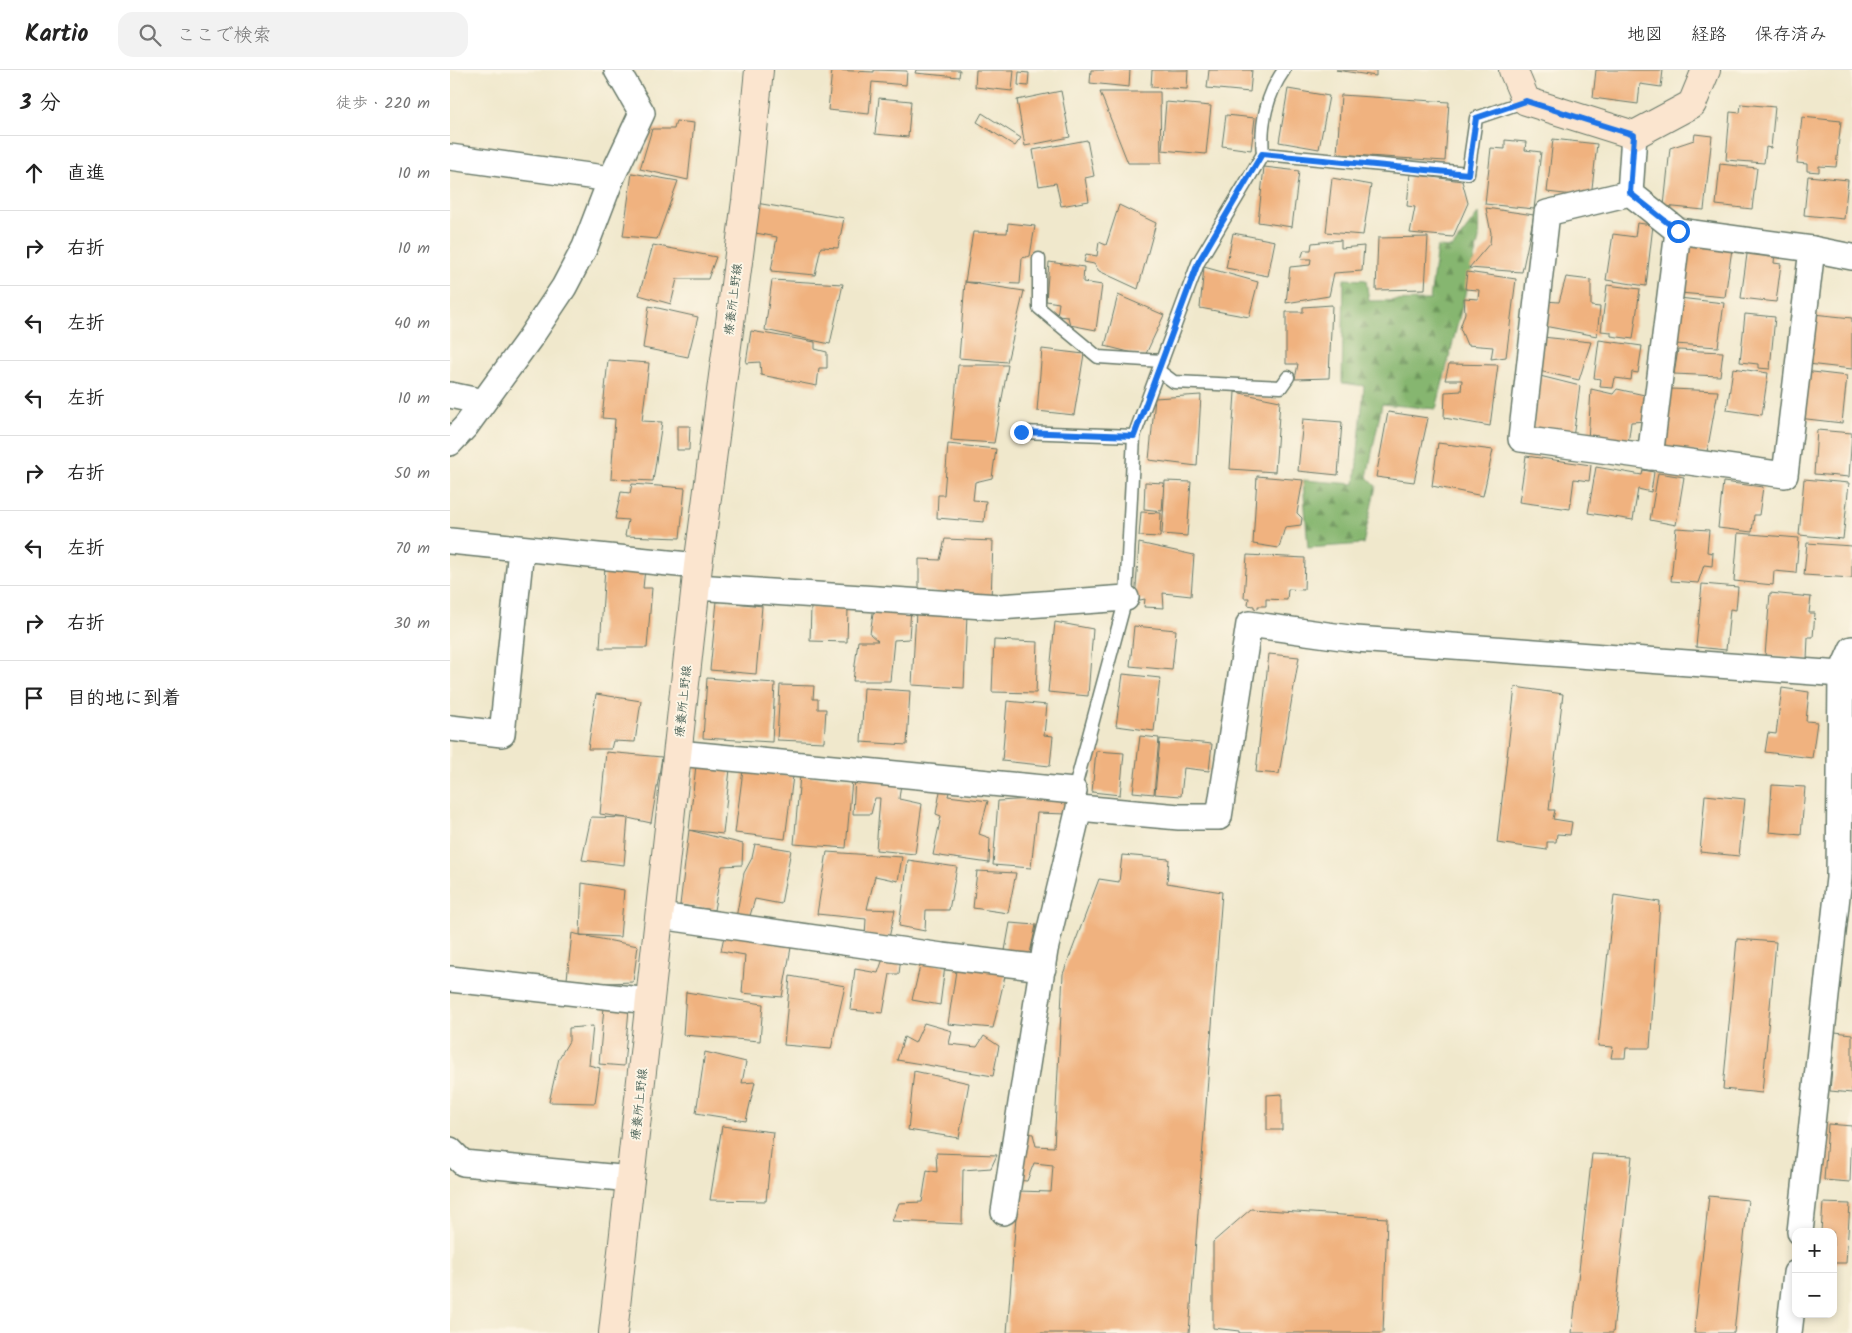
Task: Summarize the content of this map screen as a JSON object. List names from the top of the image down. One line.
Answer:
{"streets":{"street":["療養所上野線"]},"page":{"header":"Kartio","search":"ここで検索","nav":["地図","経路","保存済み"],"heading":["3 分","徒歩 · 220 m"],"list":[["直進","10 m"],["右折","10 m"],["左折","40 m"],["左折","10 m"],["右折","50 m"],["左折","70 m"],["右折","30 m"],"目的地に到着"],"map_buttons":["+","−"]}}
